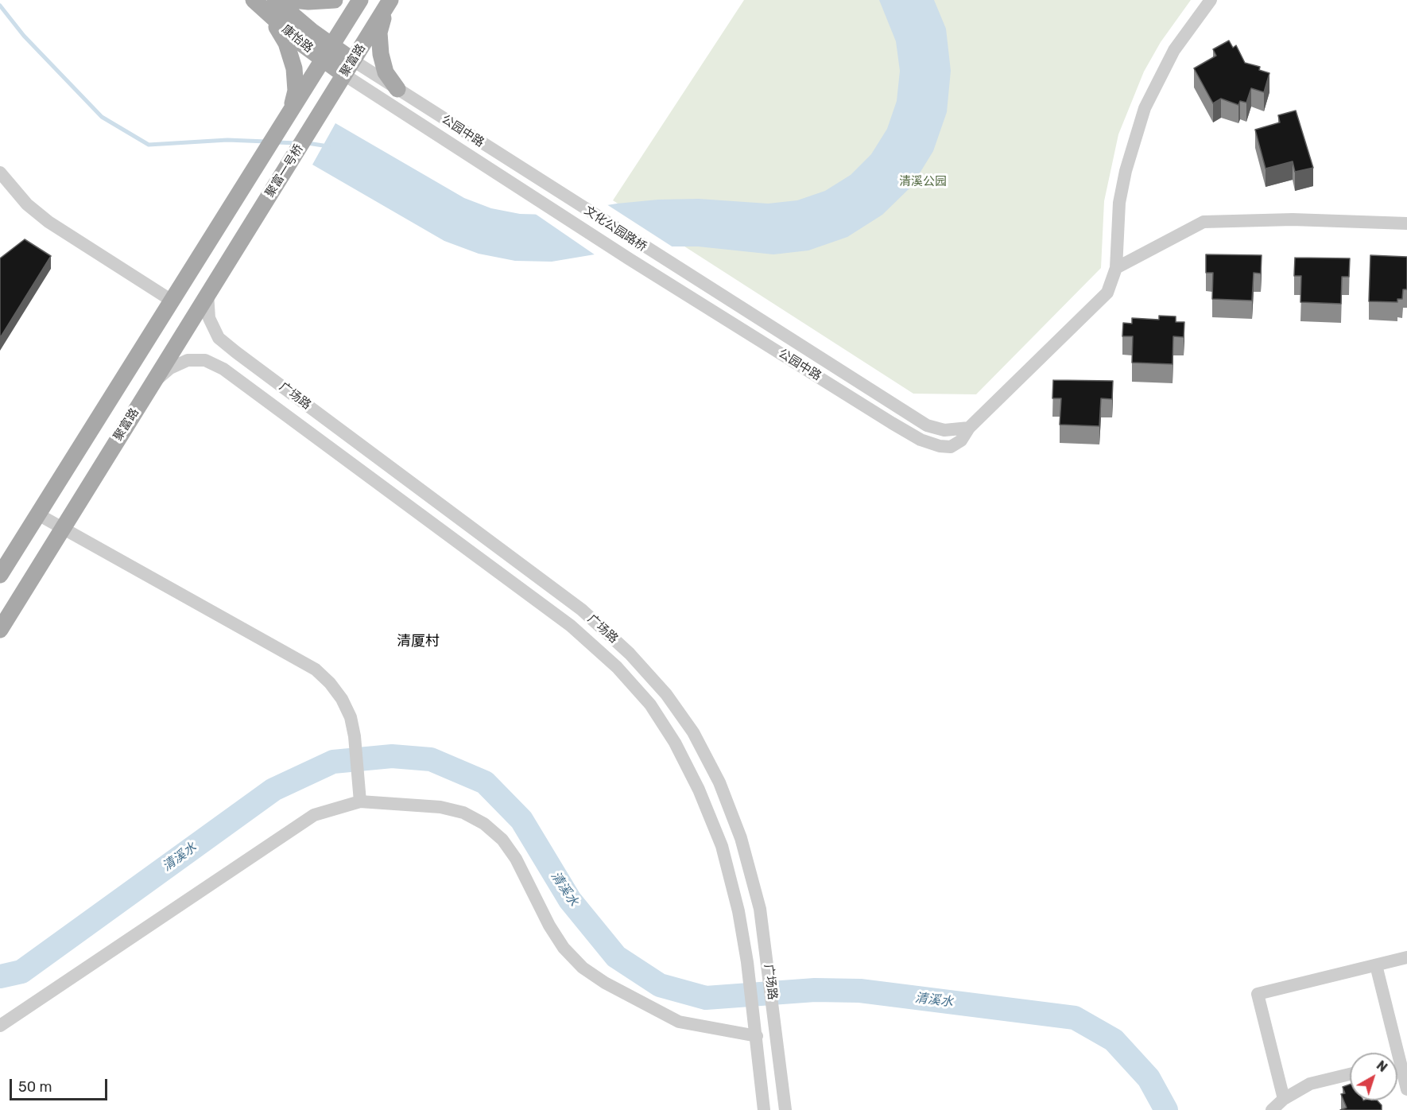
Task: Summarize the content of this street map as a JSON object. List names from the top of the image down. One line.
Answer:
{"streets":{"main road":["康怡路","聚富路","聚富一号桥"],"street":["公园中路","文化公园路桥","广场路"]},"crossings":[["康怡路","聚富路"],["康怡路","公园中路"],["聚富路","公园中路"],["聚富路","聚富一号桥"],["聚富路","广场路"],["公园中路","文化公园路桥"]],"districts":["清厦村"],"water":["清溪水"],"parks":["清溪公园"],"scale_bar":"50 m","north":"top right"}
